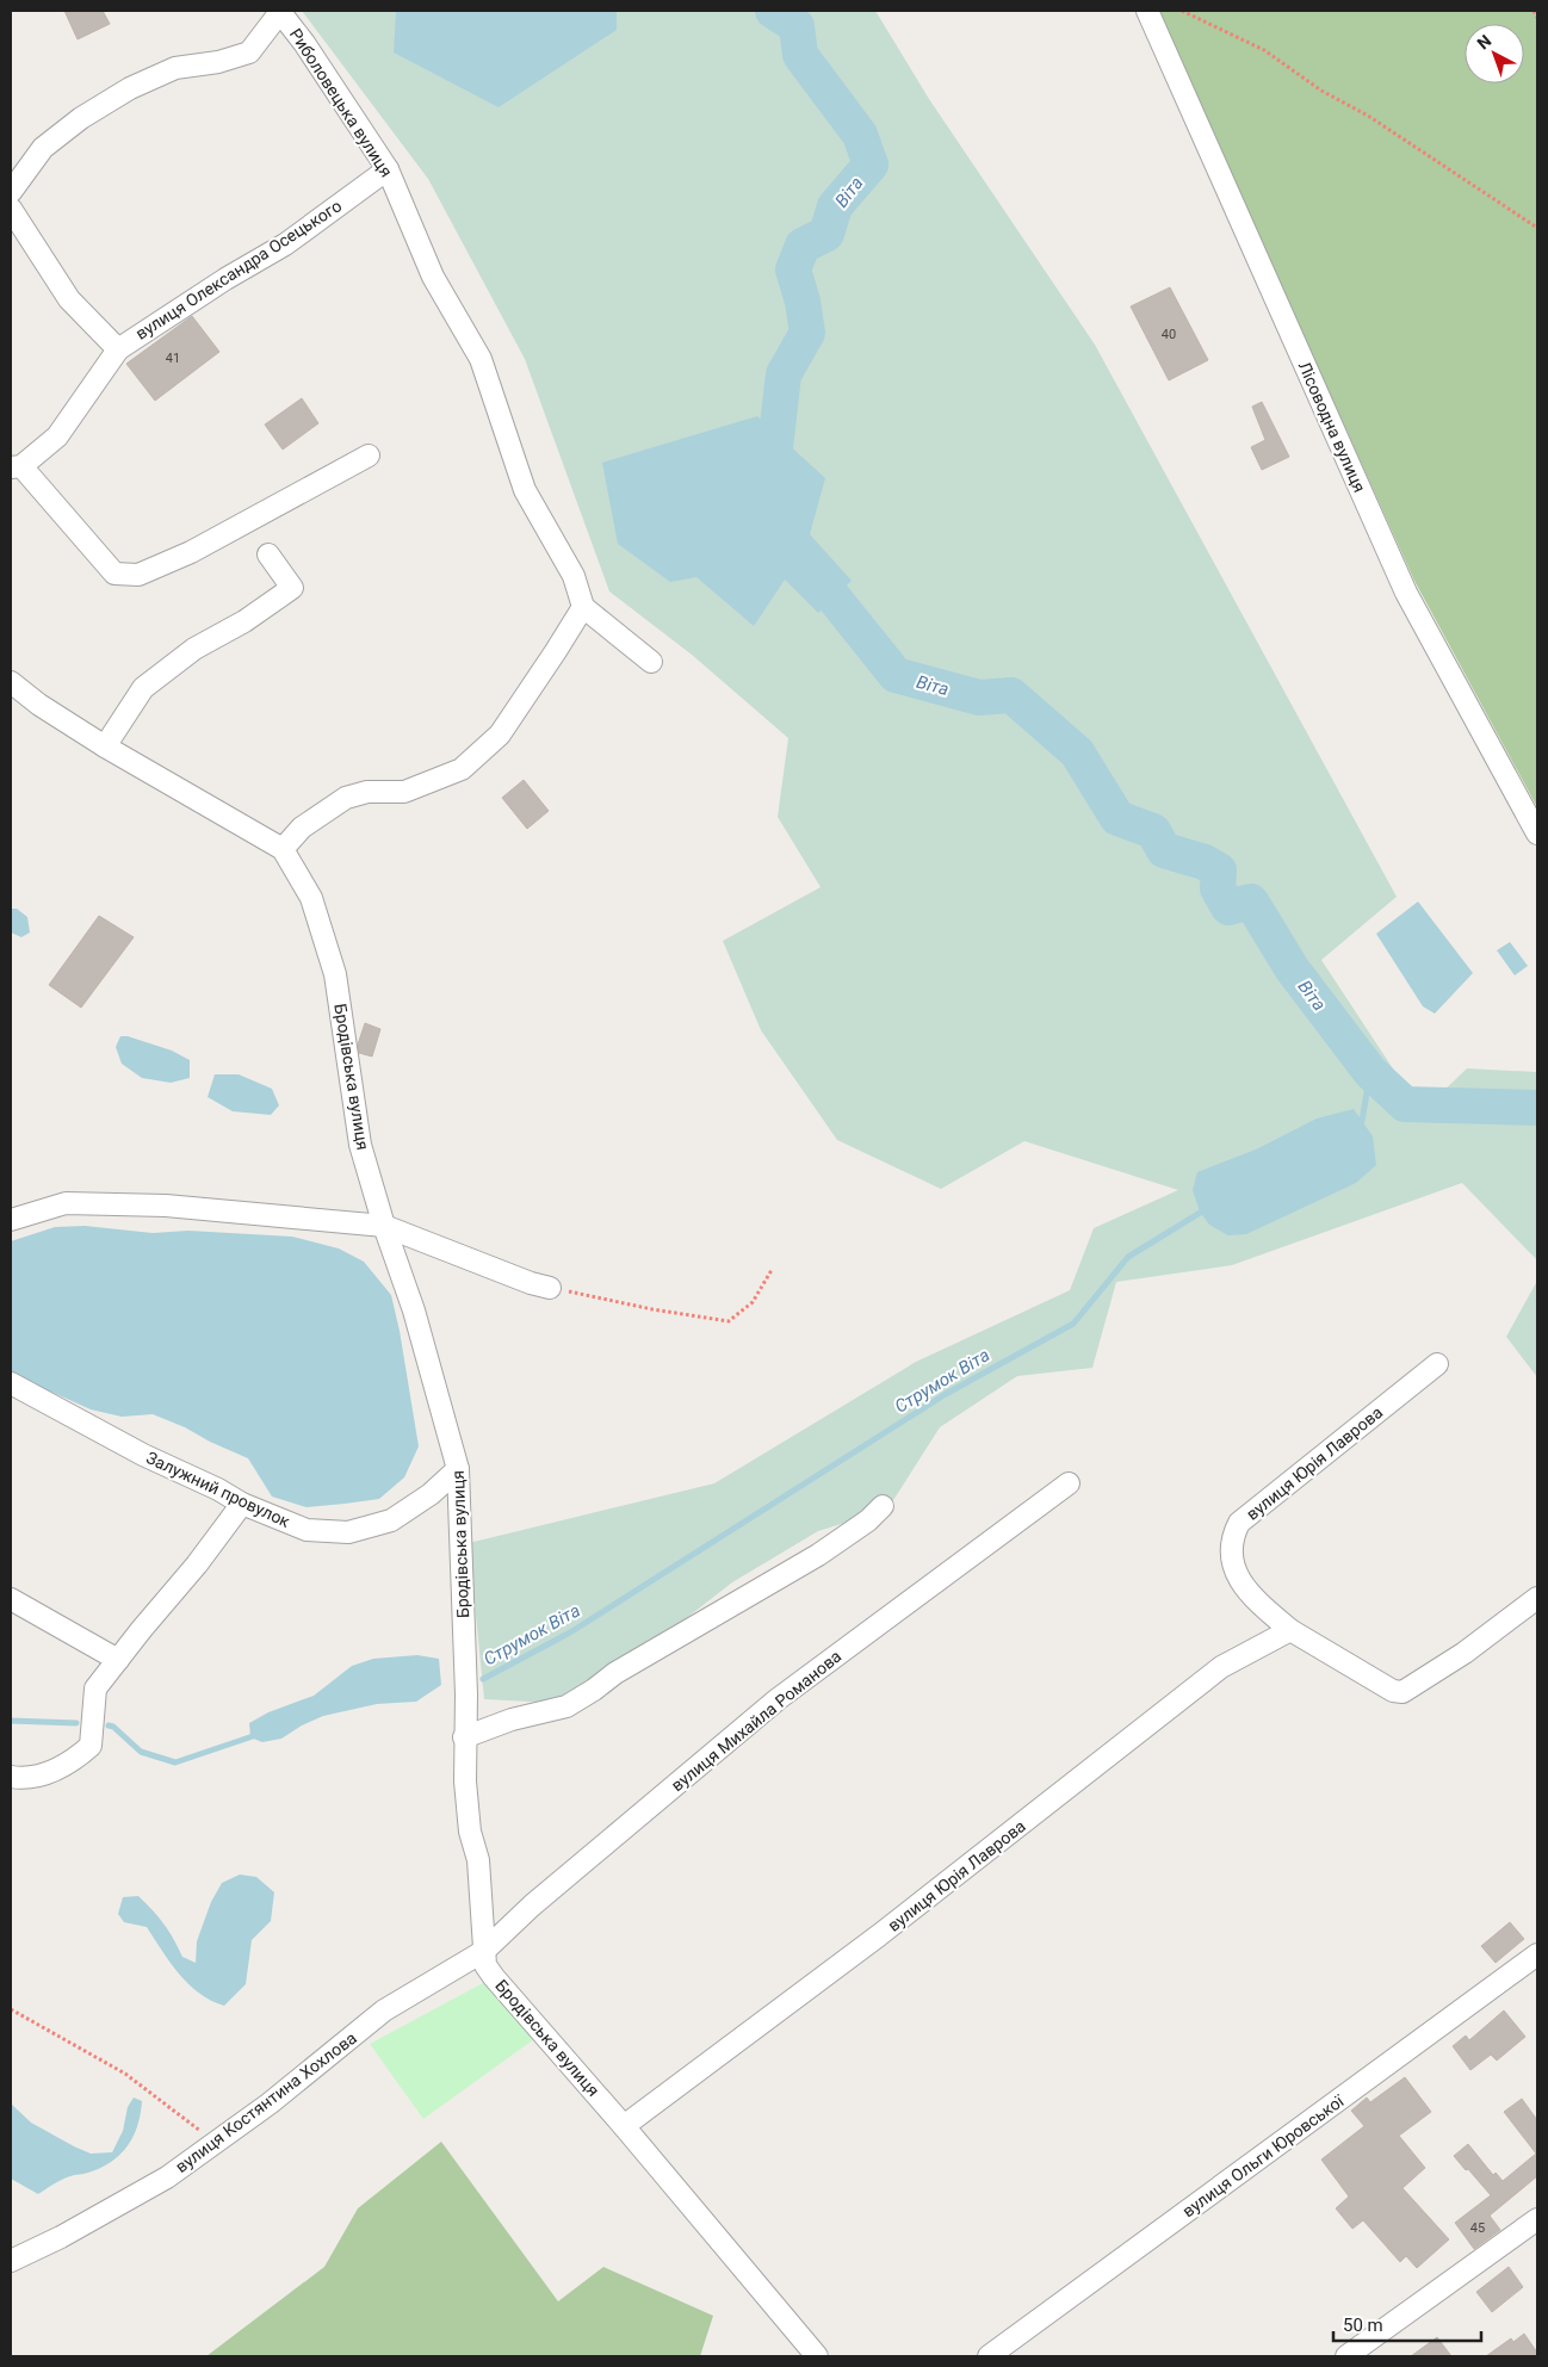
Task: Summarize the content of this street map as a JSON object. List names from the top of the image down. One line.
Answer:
{"streets":{"street":["Риболовецька вулиця","вулиця Олександра Осецького","Лісоводна вулиця","Бродівська вулиця","вулиця Юрія Лаврова","Залужний провулок","вулиця Михайла Романова","вулиця Костянтина Хохлова","вулиця Ольги Юровської"]},"crossings":[["Риболовецька вулиця","вулиця Олександра Осецького"],["Бродівська вулиця","вулиця Юрія Лаврова"],["Бродівська вулиця","Залужний провулок"],["Бродівська вулиця","вулиця Михайла Романова"],["Бродівська вулиця","вулиця Костянтина Хохлова"],["вулиця Михайла Романова","вулиця Костянтина Хохлова"]],"water":["Віта","Струмок Віта"],"house_numbers":["40","41","45"],"scale_bar":"50 m","north":"top left"}
